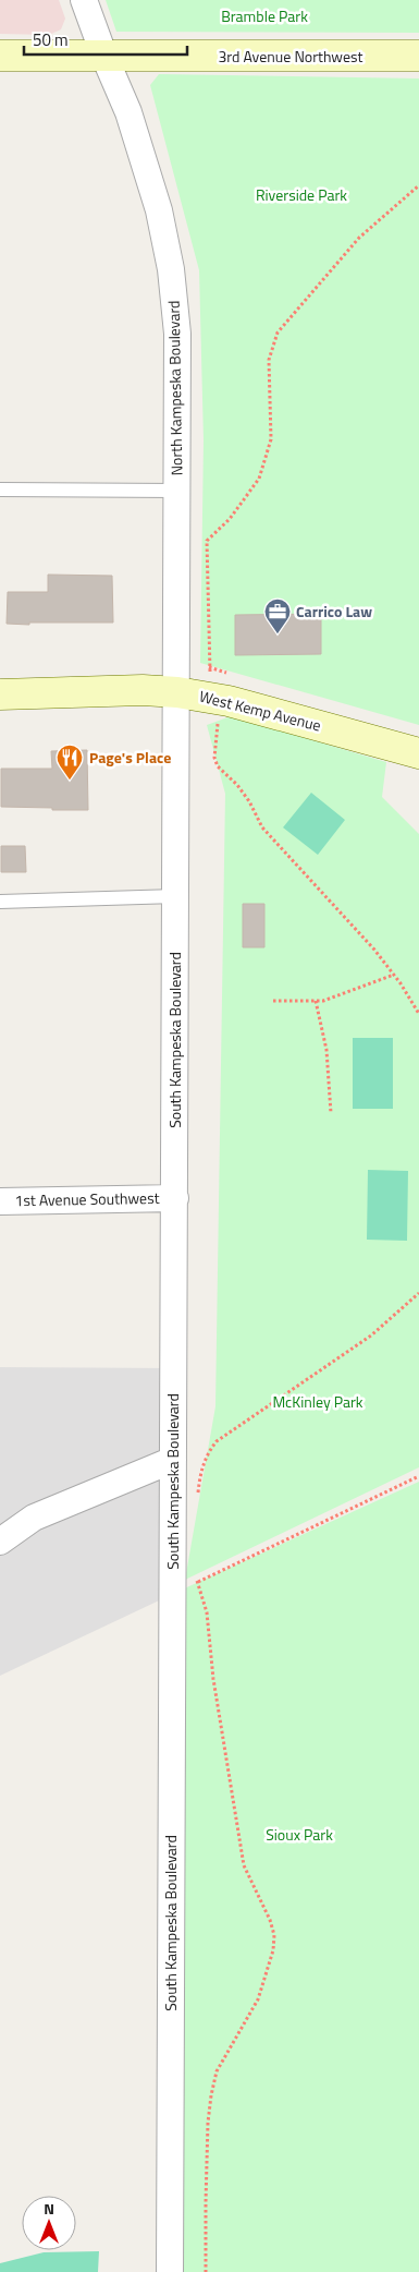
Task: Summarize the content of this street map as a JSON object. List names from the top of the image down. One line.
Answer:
{"streets":{"main road":["3rd Avenue Northwest","West Kemp Avenue"],"street":["North Kampeska Boulevard","South Kampeska Boulevard","1st Avenue Southwest"]},"crossings":[["3rd Avenue Northwest","North Kampeska Boulevard"],["North Kampeska Boulevard","West Kemp Avenue"],["North Kampeska Boulevard","South Kampeska Boulevard"],["West Kemp Avenue","South Kampeska Boulevard"],["South Kampeska Boulevard","1st Avenue Southwest"]],"parks":["Bramble Park","Riverside Park","McKinley Park","Sioux Park"],"places":{"office":["Carrico Law"],"restaurant":["Page's Place"]},"scale_bar":"50 m","north":"top"}
